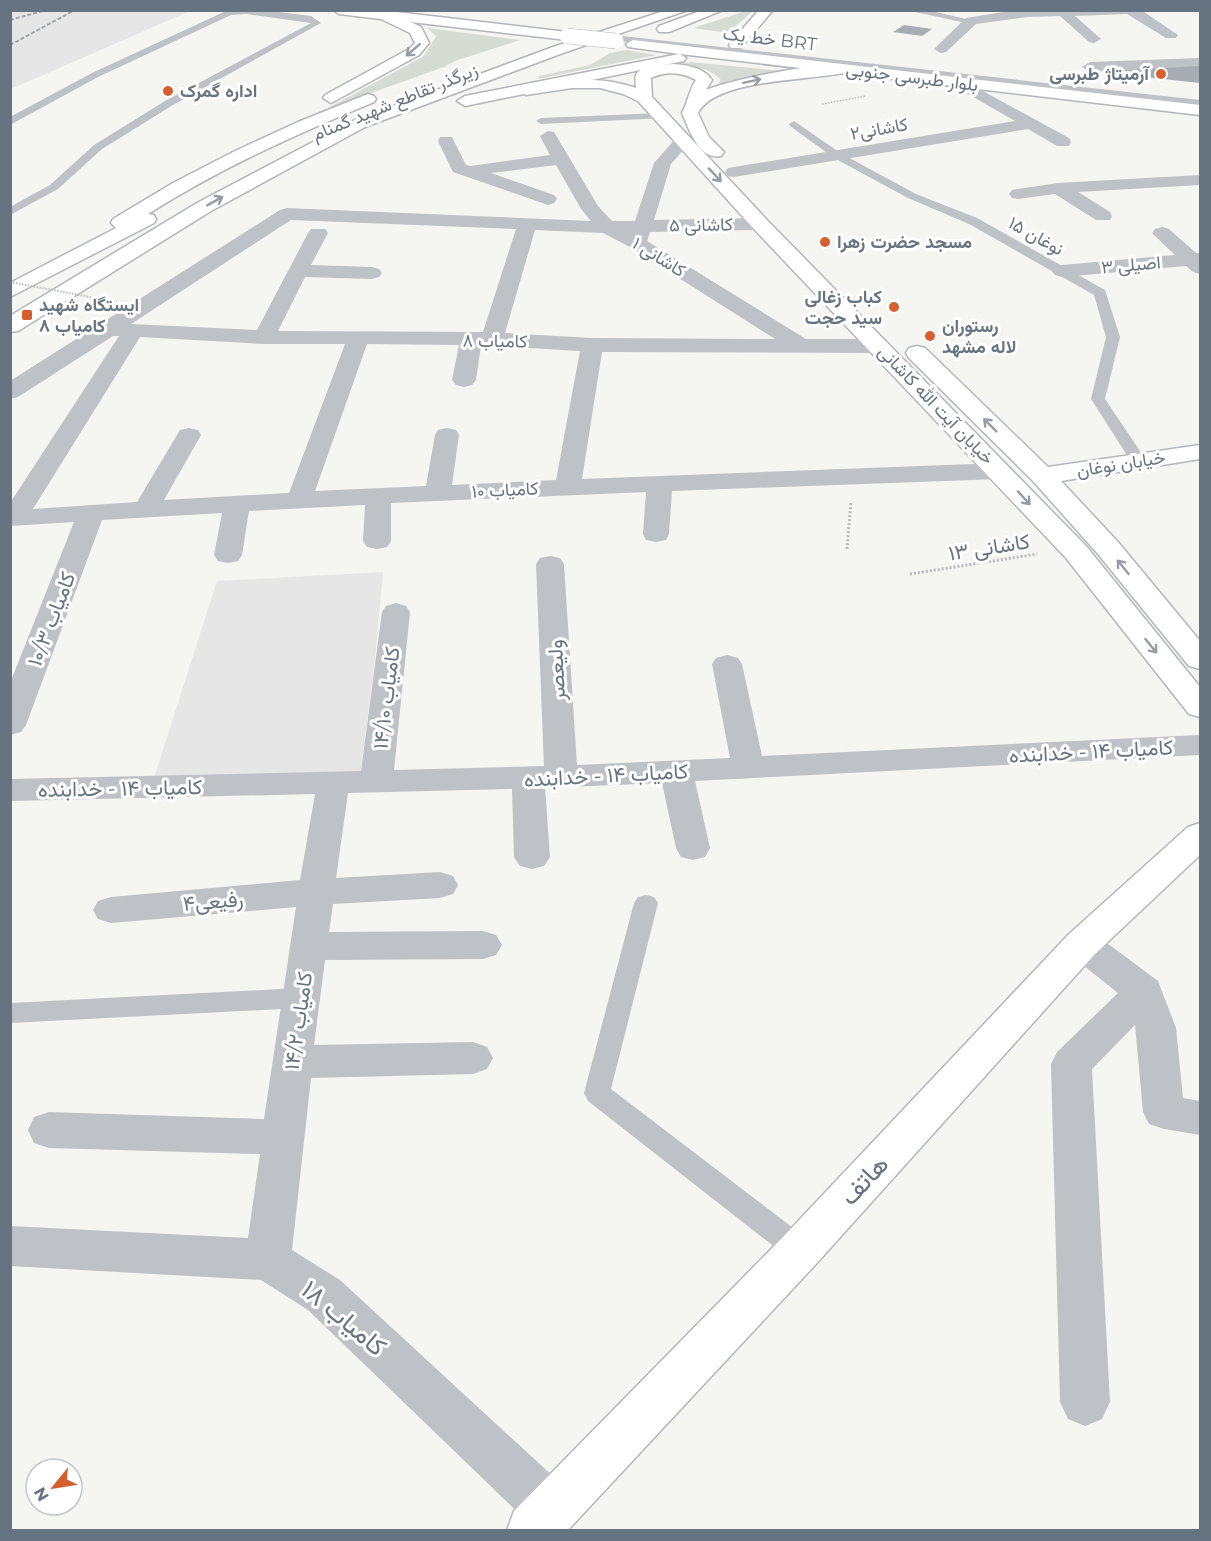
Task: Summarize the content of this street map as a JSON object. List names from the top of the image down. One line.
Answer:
{"streets":{"main road":["بلوار طبرسی جنوبی","زیرگذر تقاطع شهید گمنام","خیابان آیت الله کاشانی","خیابان نوغان","هاتف"],"street":["کاشانی۲","کاشانی ۵","کاشانی ۱","اصیلی ۳","کامیاب ۸","کامیاب ۱۰","کامیاب ۱۰/۳","ولیعصر","کامیاب ۱۴/۱۰","کامیاب ۱۴ - خدابنده","رفیعی۴","کامیاب ۱۴/۲","کامیاب ۱۸"],"lane":["خط یک BRT","نوغان ۱۵"],"path":["کاشانی ۱۳"]},"crossings":[["خط یک BRT","بلوار طبرسی جنوبی"],["کاشانی۲","نوغان ۱۵"],["کاشانی۲","خیابان آیت الله کاشانی"],["کاشانی ۵","کاشانی ۱"],["کاشانی ۵","خیابان آیت الله کاشانی"],["نوغان ۱۵","اصیلی ۳"],["نوغان ۱۵","خیابان نوغان"],["کاشانی ۱","کامیاب ۸"],["کاشانی ۱","خیابان آیت الله کاشانی"],["کامیاب ۸","خیابان آیت الله کاشانی"],["خیابان آیت الله کاشانی","خیابان نوغان"],["خیابان آیت الله کاشانی","کامیاب ۱۰"],["خیابان آیت الله کاشانی","کاشانی ۱۳"],["کامیاب ۱۰","کامیاب ۱۰/۳"],["ولیعصر","کامیاب ۱۴ - خدابنده"],["کامیاب ۱۴/۱۰","کامیاب ۱۴ - خدابنده"],["کامیاب ۱۴ - خدابنده","کامیاب ۱۴/۲"],["رفیعی۴","کامیاب ۱۴/۲"],["کامیاب ۱۴/۲","کامیاب ۱۸"],["هاتف","کامیاب ۱۸"]],"places":{"other":["آرمیتاژ طبرسی","اداره گمرک","مسجد حضرت زهرا","کباب زغالی سید حجت","رستوران لاله مشهد"],"transit":["ایستگاه شهید کامیاب ۸"]},"north":"bottom left"}
